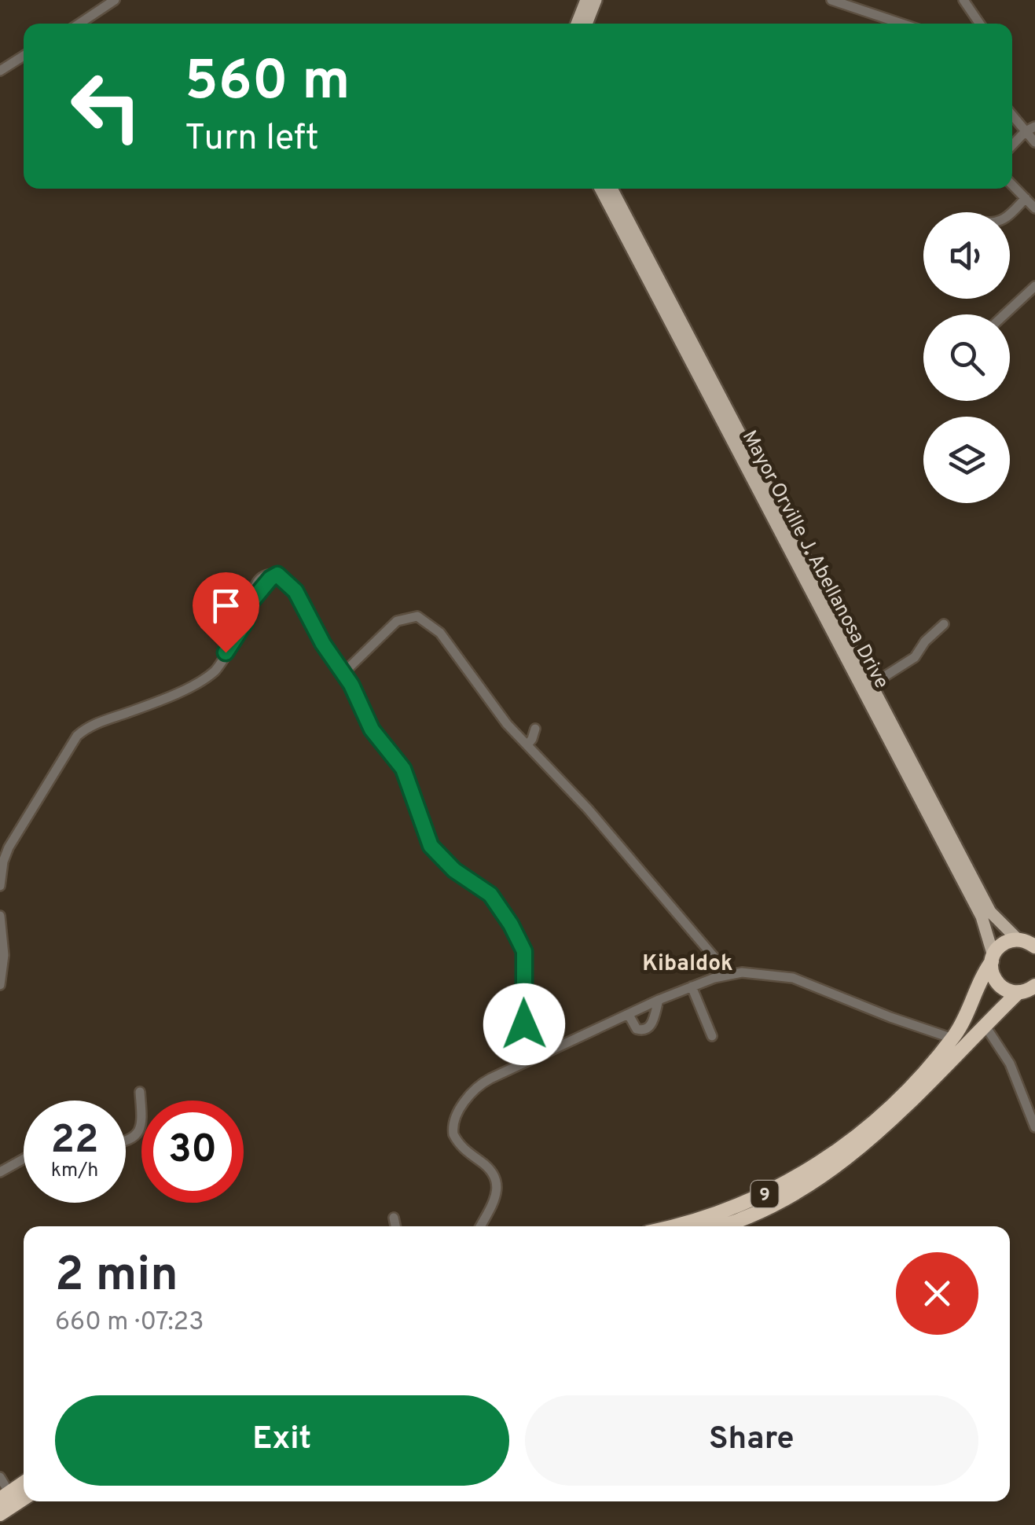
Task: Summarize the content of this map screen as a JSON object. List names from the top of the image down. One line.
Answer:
{"streets":{"highway":["9"],"main road":["Mayor Orville J. Abellanosa Drive"]},"crossings":[["Mayor Orville J. Abellanosa Drive","9"]],"districts":["Kibaldok"],"page":{"turn":["560 m","Turn left"],"speed":"22 km/h","limit":"30","heading":["2 min","660 m · 07:23"],"buttons":["Exit","Share"]}}
